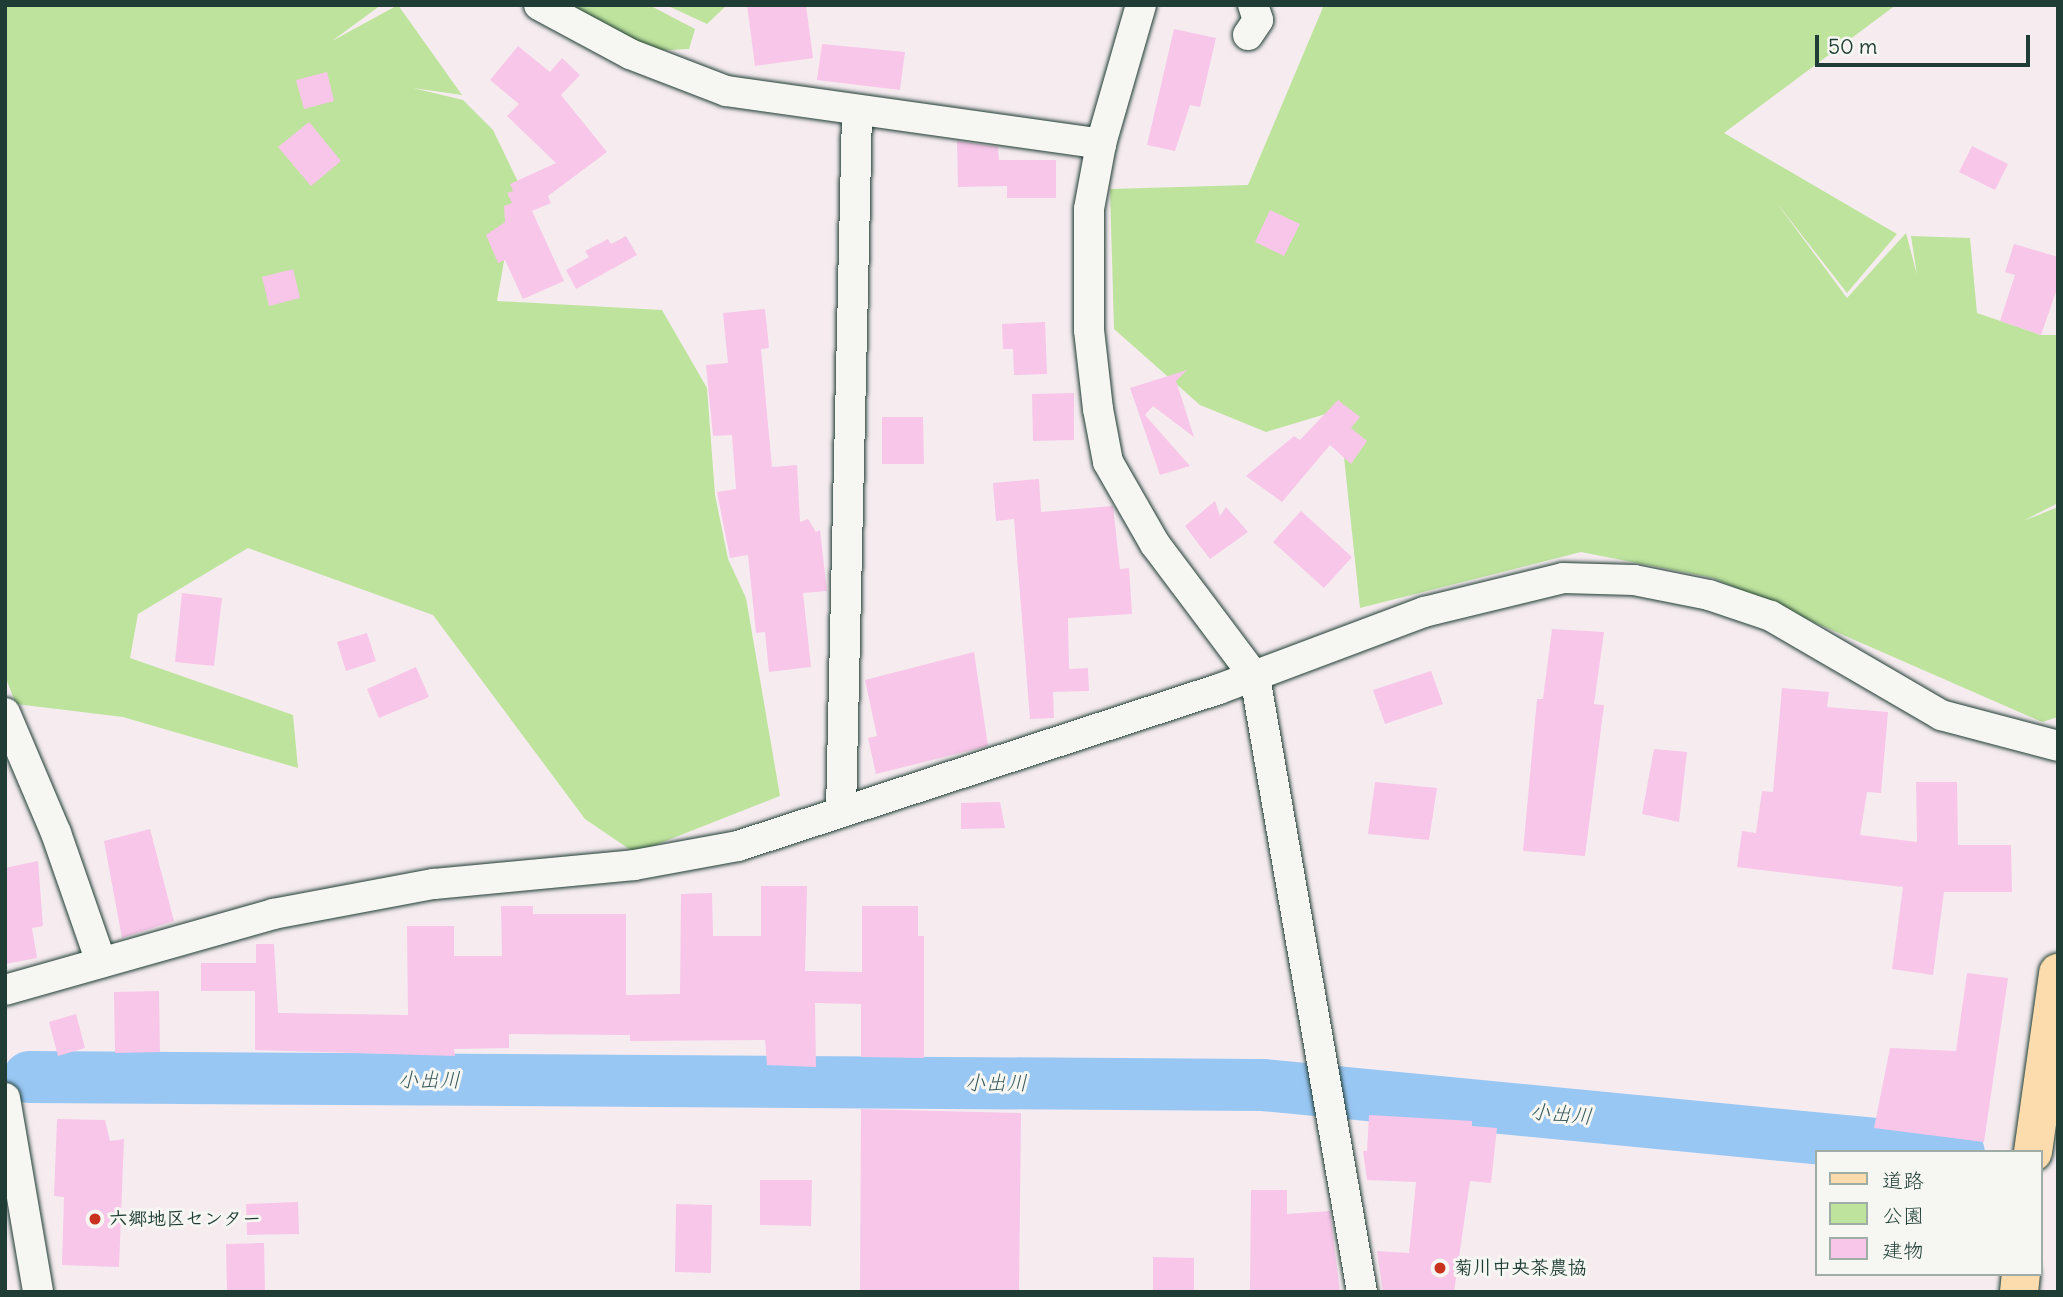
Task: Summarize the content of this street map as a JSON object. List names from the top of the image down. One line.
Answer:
{"water":["小出川"],"places":["六郷地区センター","菊川中央茶農協"],"legend":["道路","公園","建物"],"scale_bar":"50 m"}
